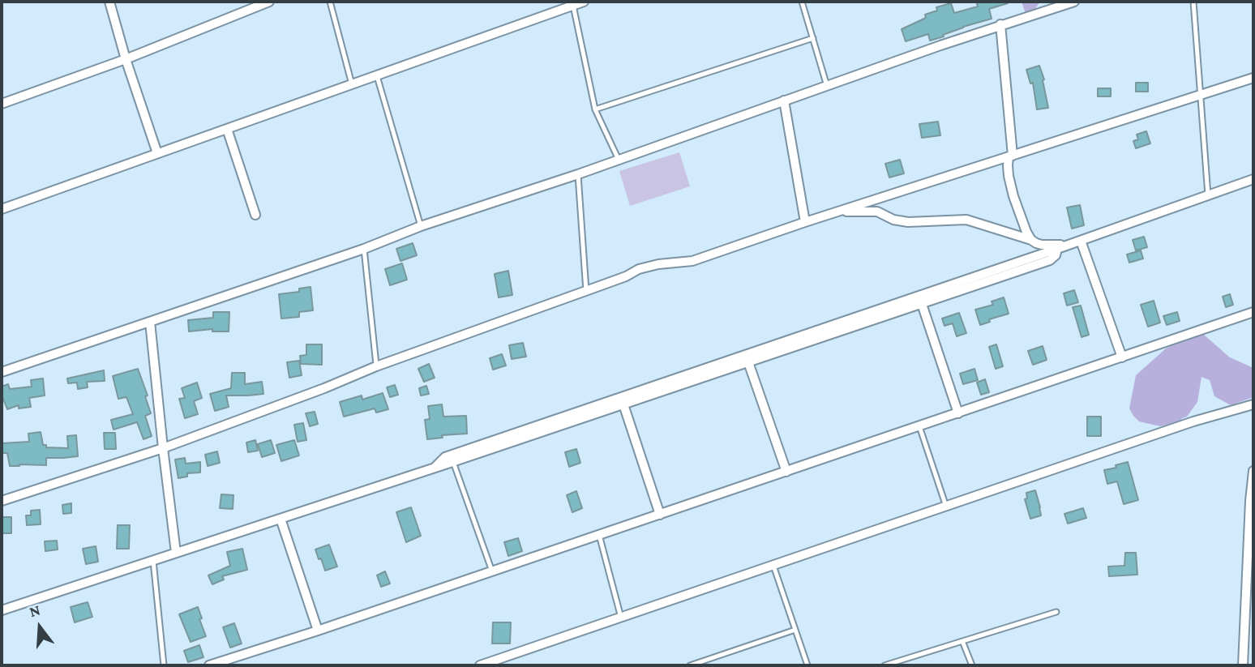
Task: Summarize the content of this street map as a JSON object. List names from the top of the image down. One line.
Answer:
{"north":"top"}
